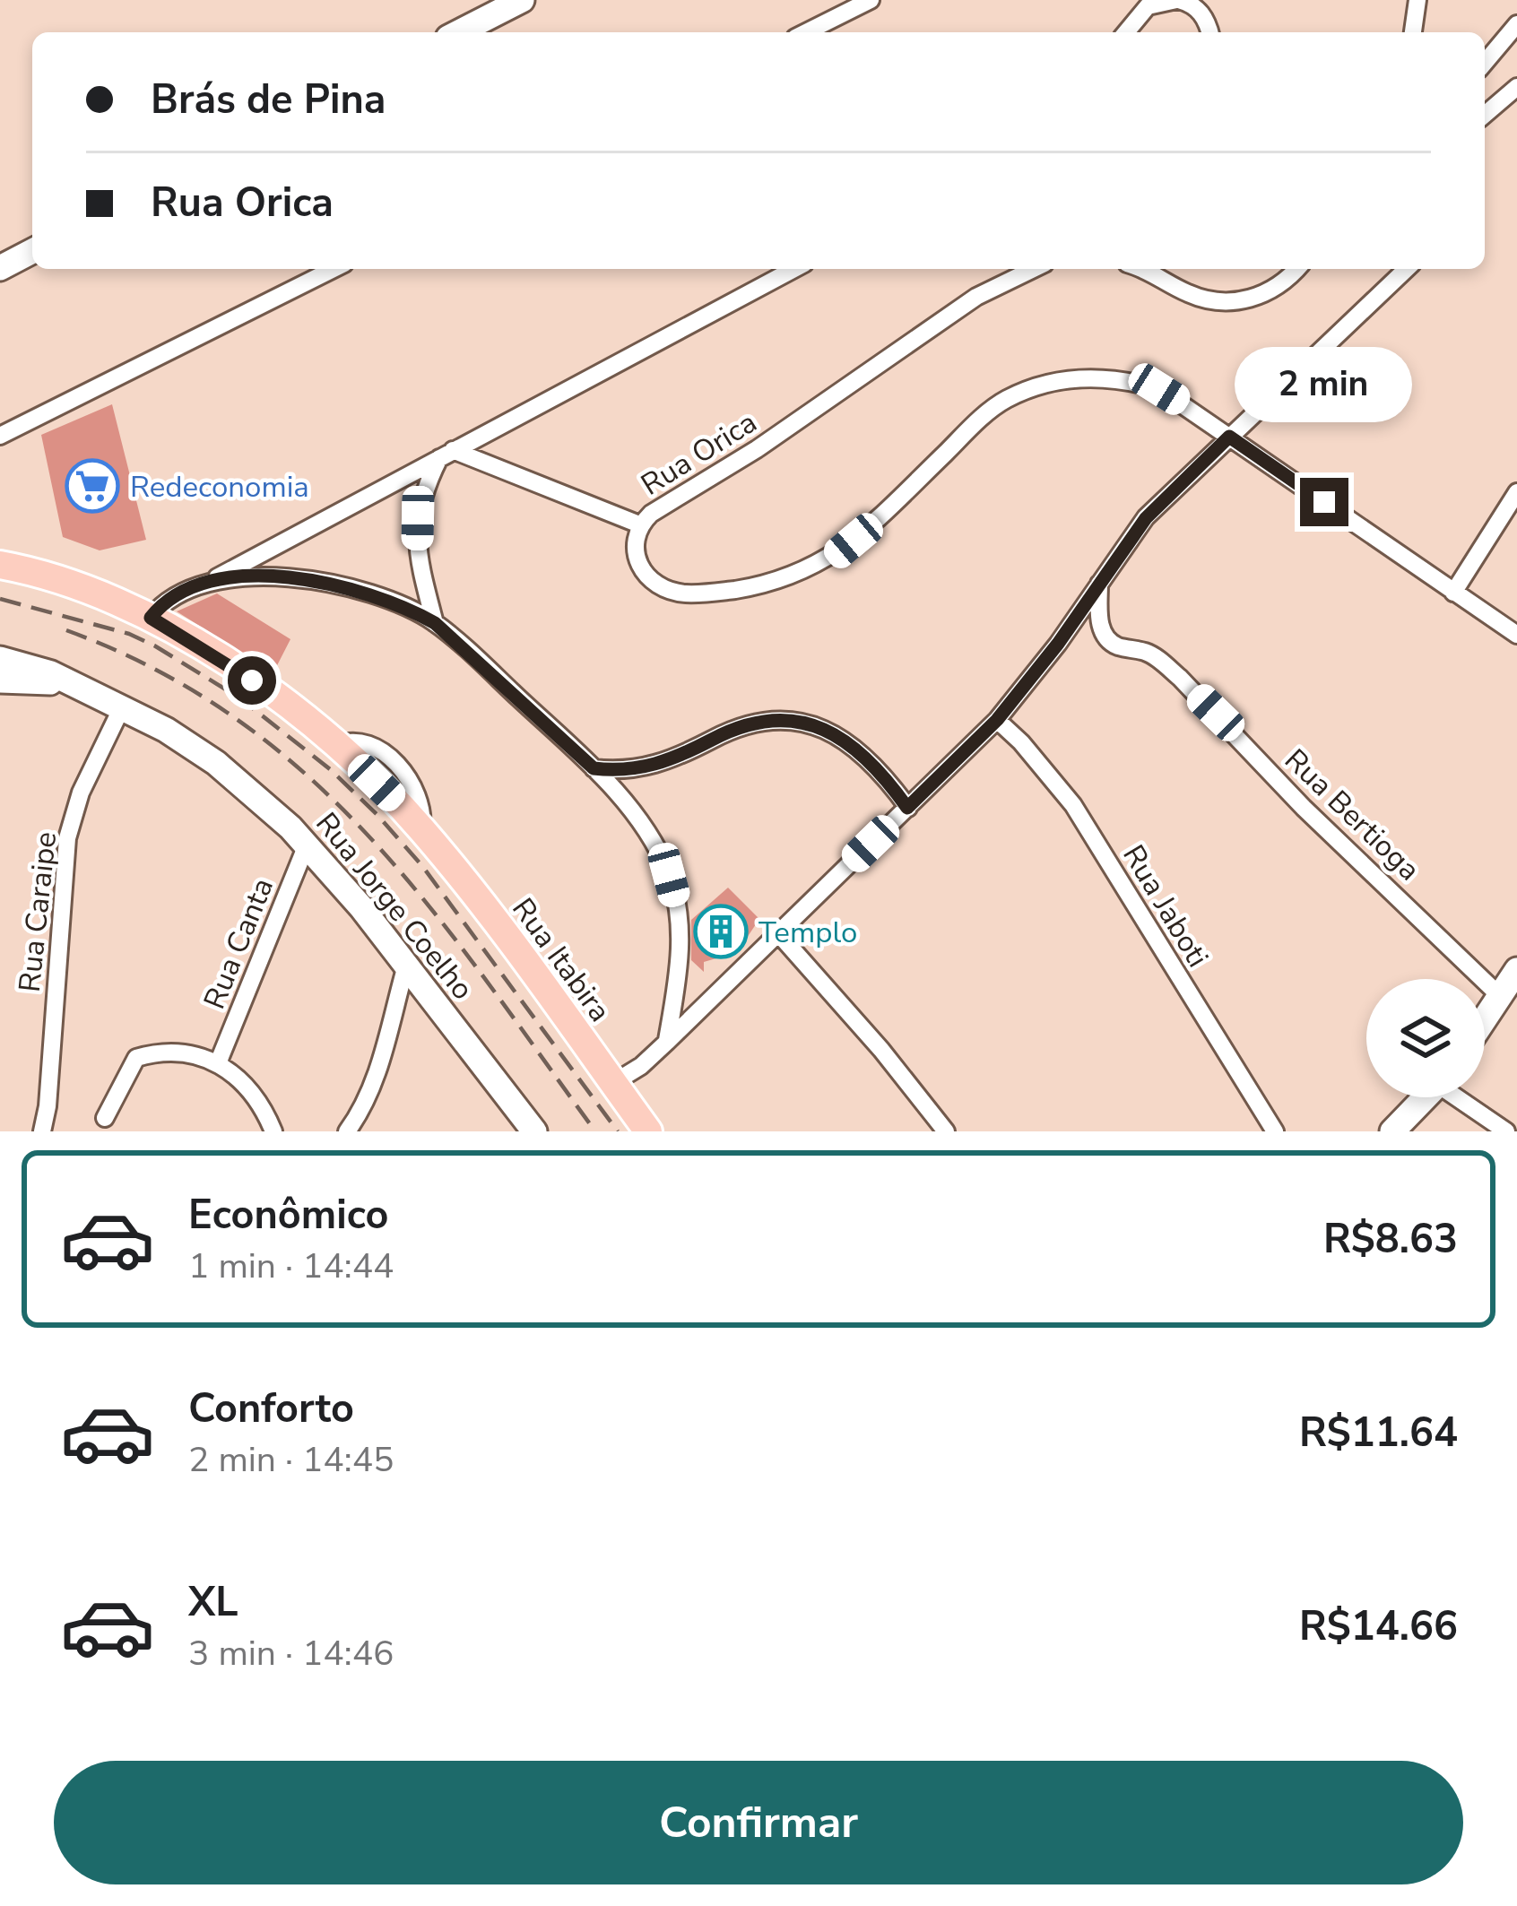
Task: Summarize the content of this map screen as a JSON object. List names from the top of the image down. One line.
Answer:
{"streets":{"main road":["Rua Itabira"],"street":["Rua Orica","Rua Bertioga","Rua Jorge Coelho","Rua Jaboti","Rua Caraipe","Rua Canta"]},"crossings":[["Rua Jorge Coelho","Rua Caraipe"],["Rua Jorge Coelho","Rua Canta"]],"places":{"supermarket":["Redeconomia"],"building":["Templo"]},"page":{"banner":["Brás de Pina","Rua Orica"],"bubble":"2 min","list":[{"name":"Econômico","note":"1 min · 14:44","value":"R$8.63"},{"name":"Conforto","note":"2 min · 14:45","value":"R$11.64"},{"name":"XL","note":"3 min · 14:46","value":"R$14.66"}],"buttons":"Confirmar"}}
